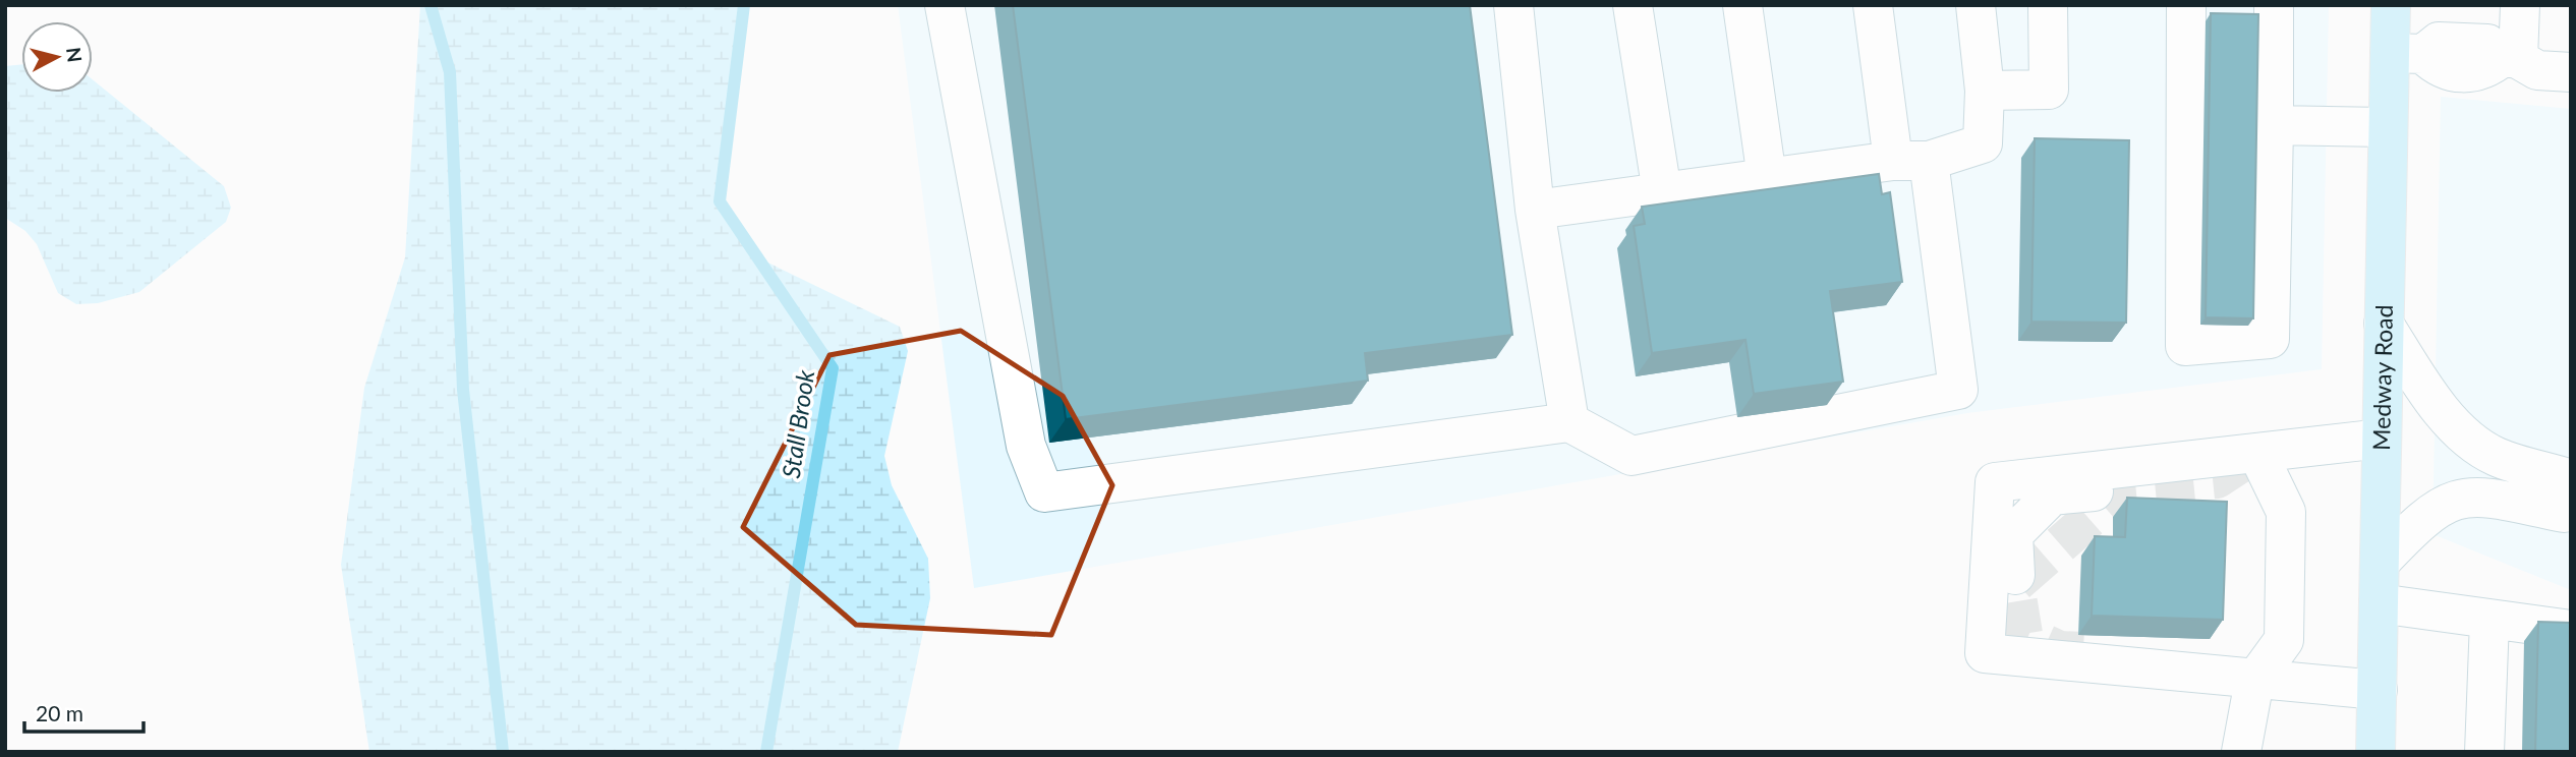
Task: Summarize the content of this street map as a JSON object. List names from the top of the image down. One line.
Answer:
{"streets":{"main road":["Medway Road"]},"water":["Stall Brook"],"scale_bar":"20 m","north":"right"}
